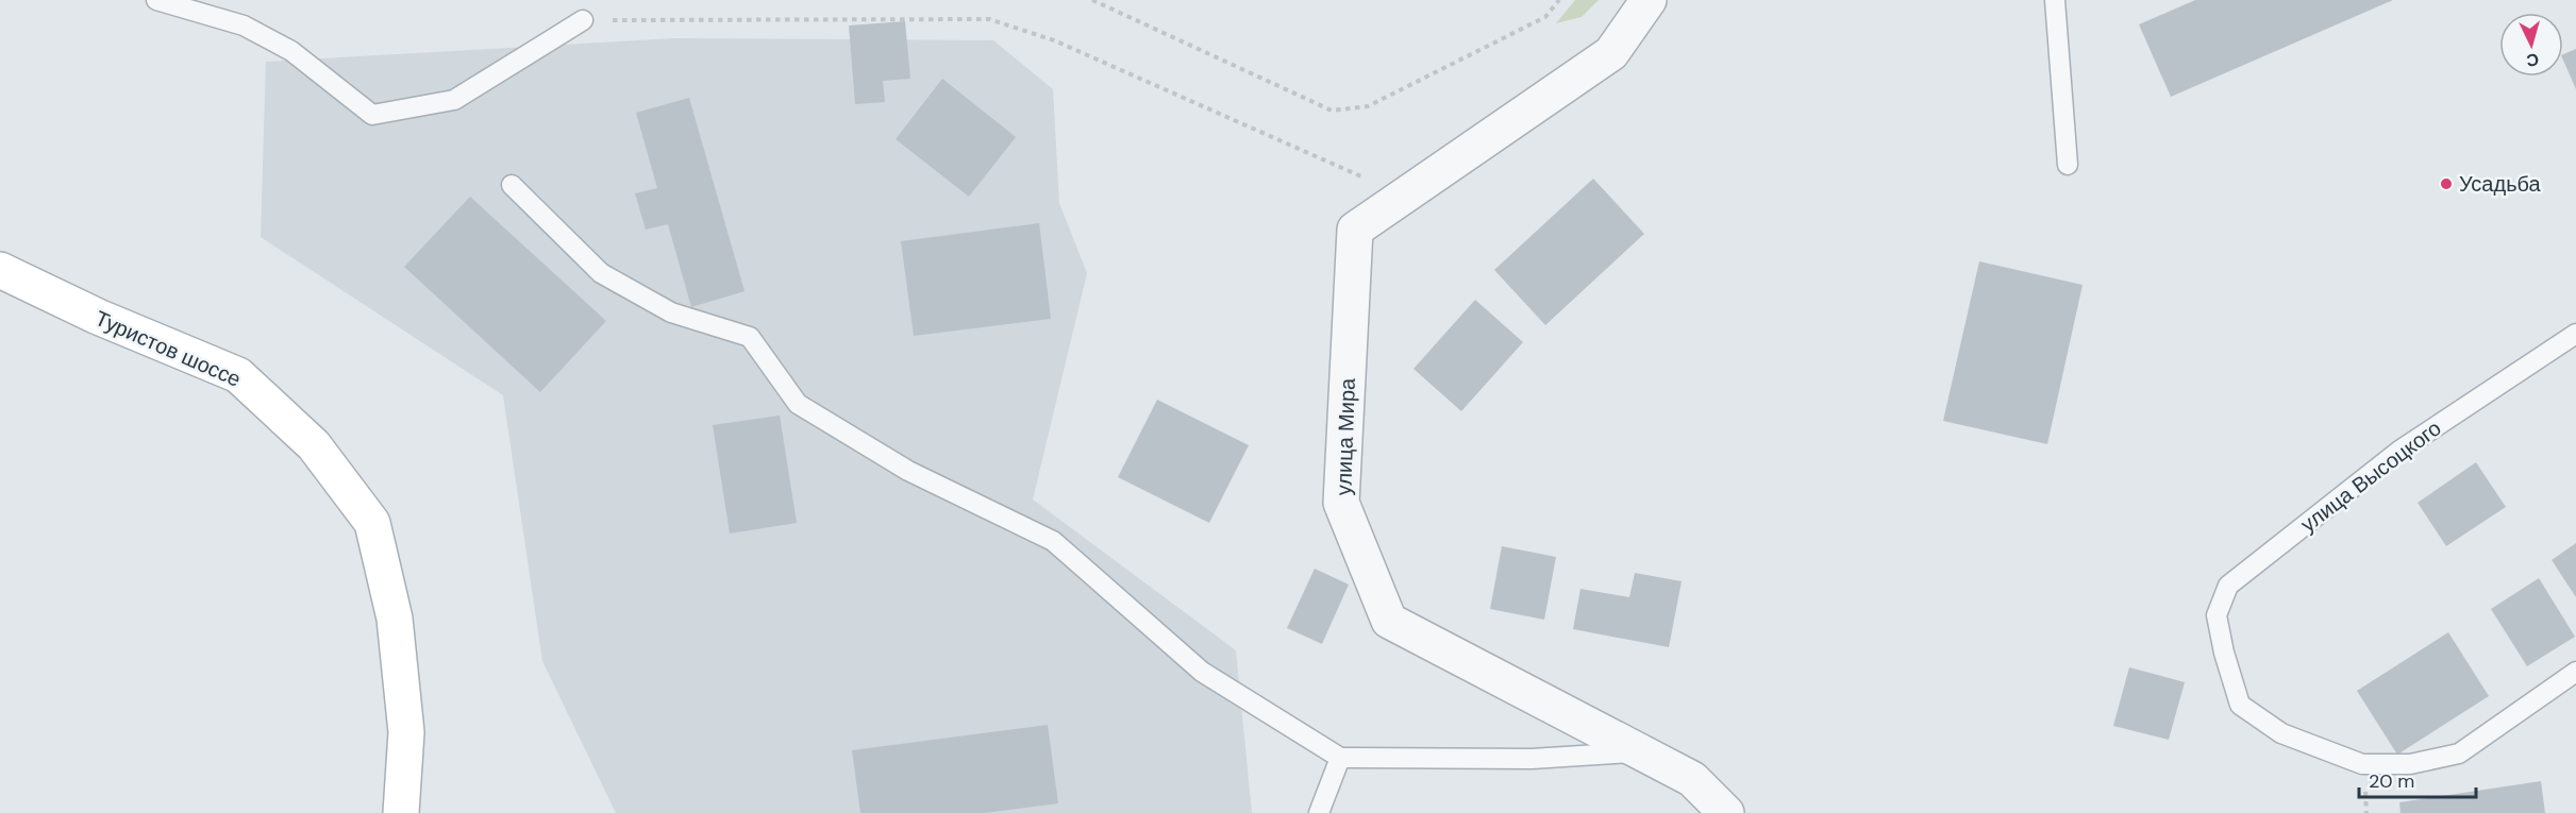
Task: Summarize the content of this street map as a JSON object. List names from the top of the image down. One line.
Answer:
{"streets":{"main road":["Туристов шоссе"],"street":["улица Мира"],"lane":["улица Высоцкого"]},"places":["Усадьба"],"scale_bar":"20 m","north":"bottom"}
